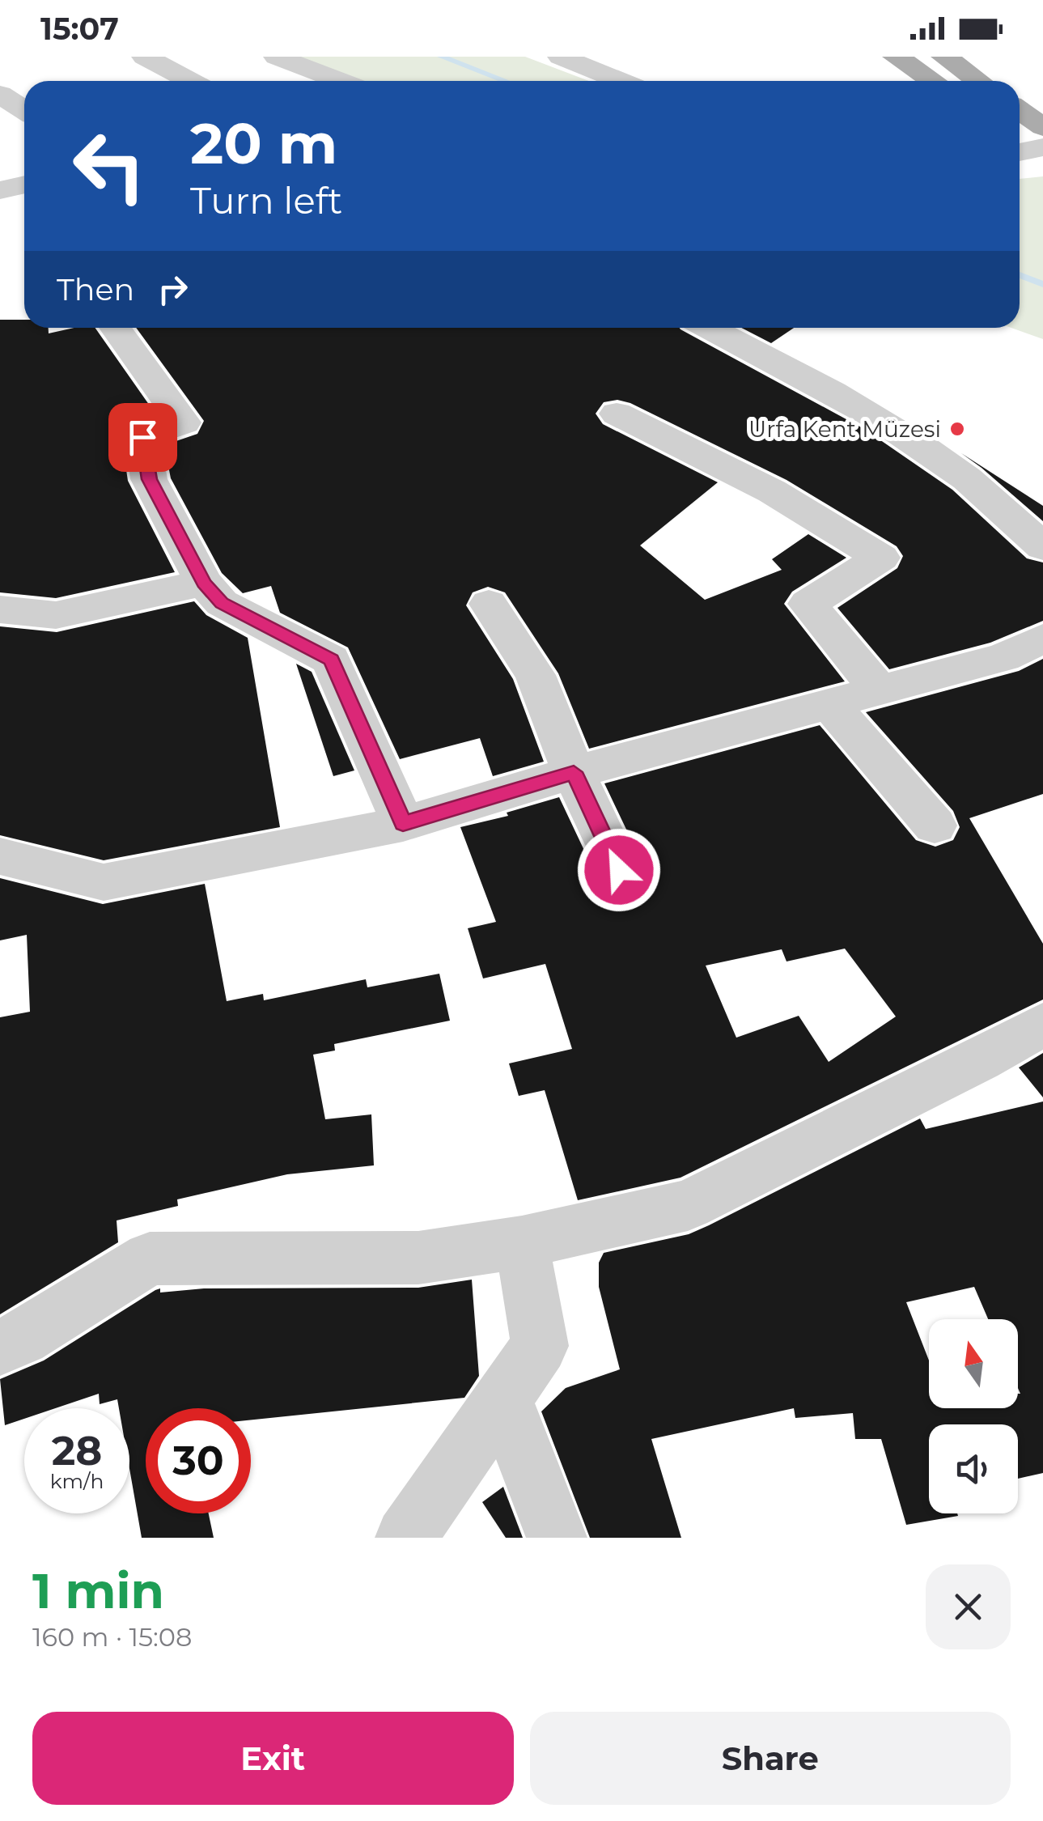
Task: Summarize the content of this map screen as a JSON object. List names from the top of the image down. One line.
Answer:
{"places":["Urfa Kent Müzesi"],"north":"top","page":{"status":"15:07","turn":["20 m","Turn left"],"then":"Then","speed":"28 km/h","limit":"30","heading":["1 min","160 m · 15:08"],"buttons":["Exit","Share"]}}
